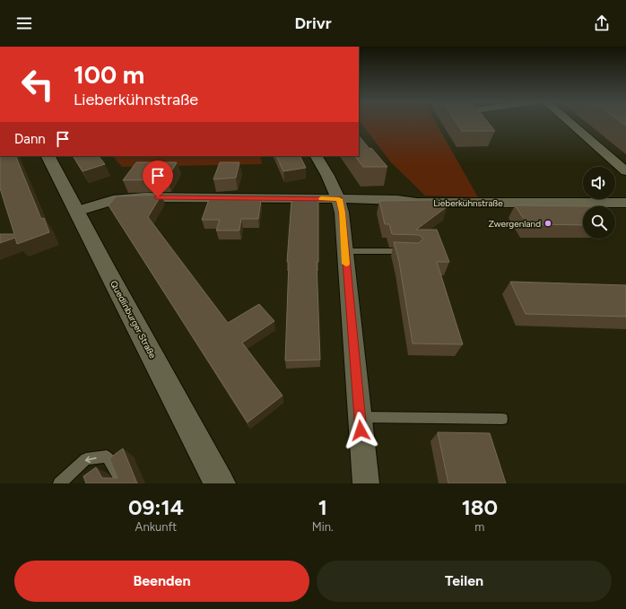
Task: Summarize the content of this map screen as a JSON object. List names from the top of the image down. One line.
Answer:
{"streets":{"main road":["Quedlinburger Straße"],"street":["Lieberkühnstraße"]},"crossings":[["Lieberkühnstraße","Quedlinburger Straße"]],"places":["Zwergenland"],"page":{"header":"Drivr","turn":["100 m","Lieberkühnstraße"],"then":"Dann","eta":["09:14","Ankunft","1","Min.","180","m"],"buttons":["Beenden","Teilen"]}}
